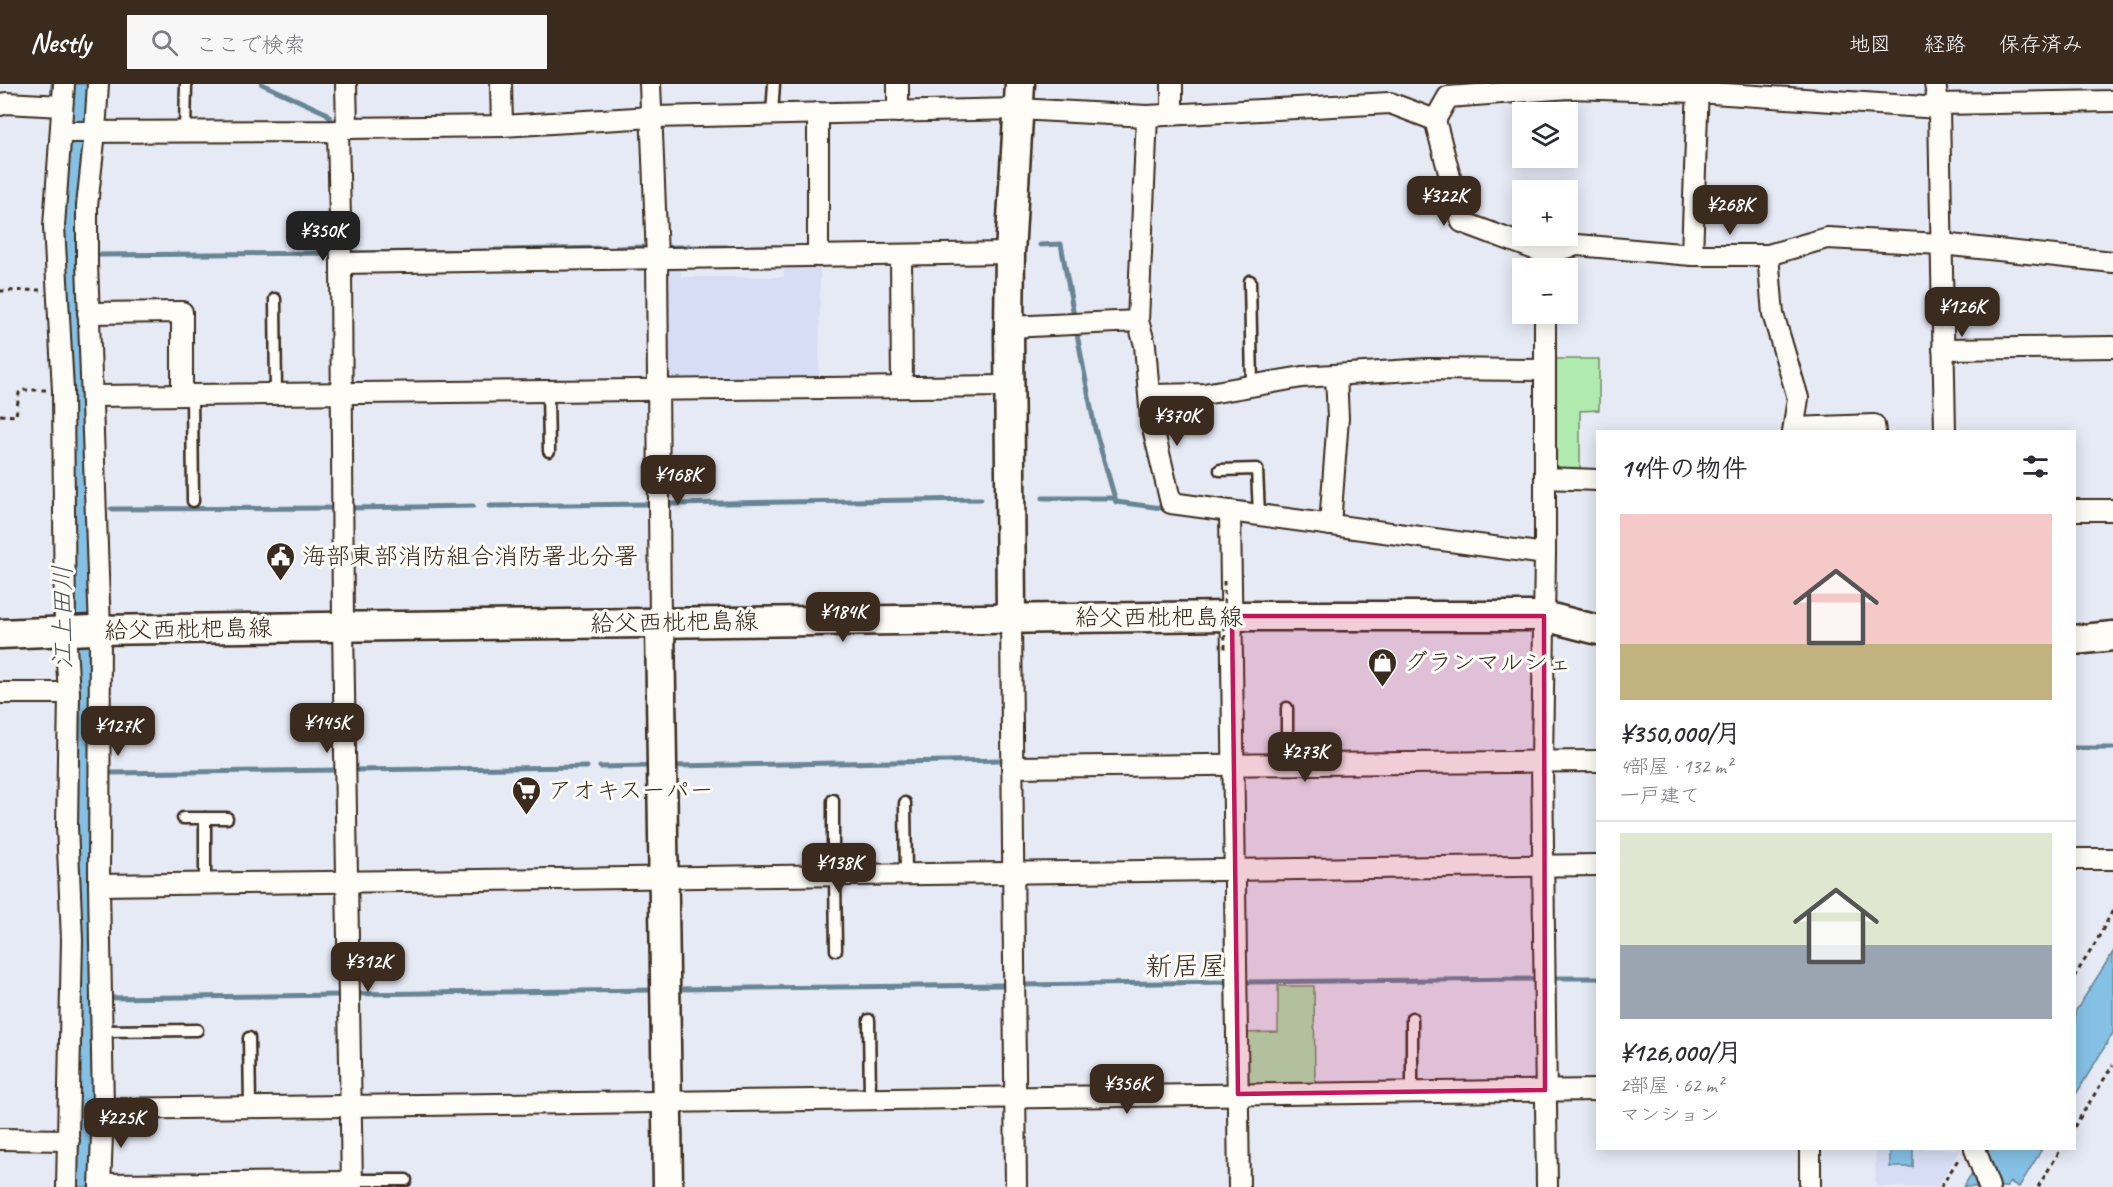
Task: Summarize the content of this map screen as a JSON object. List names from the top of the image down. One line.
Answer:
{"streets":{"main road":["給父西枇杷島線"]},"districts":["新居屋"],"water":["江上田川"],"places":{"public building":["海部東部消防組合消防署北分署"],"shop":["グランマルシェ"],"supermarket":["アオキスーパー"]},"page":{"header":"Nestly","search":"ここで検索","nav":["地図","経路","保存済み"],"map_buttons":["+","−"],"price":["¥322K","¥268K","¥350K","¥126K","¥370K","¥168K","¥184K","¥145K","¥127K","¥273K","¥138K","¥312K","¥356K","¥225K"],"heading":"14件の物件","list":[{"name":"¥350,000/月","note":"4部屋 · 132 m² · 一戸建て"},{"name":"¥126,000/月","note":"2部屋 · 62 m² · マンション"}]}}
